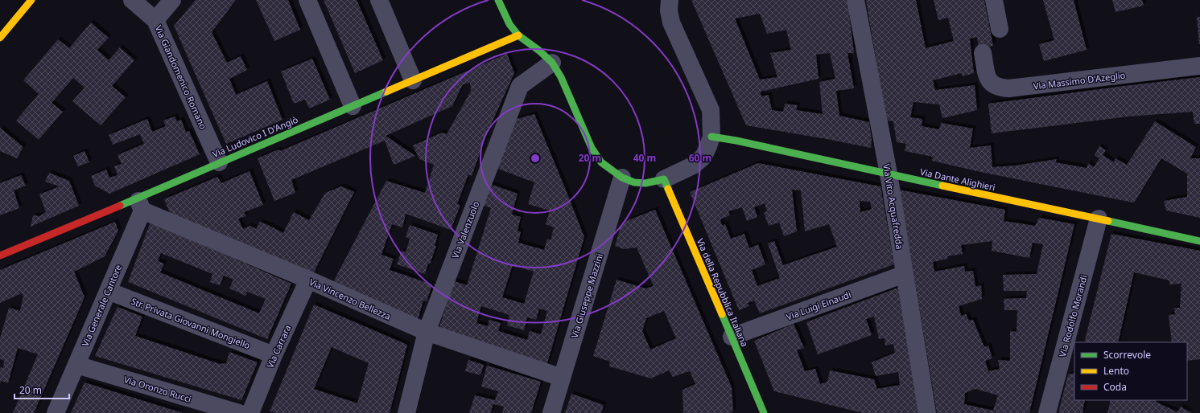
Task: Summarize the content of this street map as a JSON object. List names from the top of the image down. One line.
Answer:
{"streets":{"street":["Via Giandomenico Romano","Via Massimo D'Azeglio","Via Ludovico I D'Angiò","Via Dante Alighieri","Via Vito Acquafredda","Via Valenzuolo","Via della Repubblica Italiana","Via Giuseppe Mazzini","Via Vincenzo Bellezza","Via Generale Cantore","Via Luigi Einaudi","Via Rodolfo Morandi","Str. Privata Giovanni Mongiello","Via Carrara","Via Oronzo Rucci"]},"crossings":[["Via Giandomenico Romano","Via Ludovico I D'Angiò"],["Via Ludovico I D'Angiò","Via Vincenzo Bellezza"],["Via Ludovico I D'Angiò","Via Generale Cantore"],["Via Dante Alighieri","Via Vito Acquafredda"],["Via Dante Alighieri","Via Rodolfo Morandi"],["Via Vito Acquafredda","Via Luigi Einaudi"],["Via Valenzuolo","Via Vincenzo Bellezza"],["Via della Repubblica Italiana","Via Luigi Einaudi"],["Via Giuseppe Mazzini","Via Vincenzo Bellezza"],["Via Vincenzo Bellezza","Via Generale Cantore"],["Via Vincenzo Bellezza","Via Carrara"],["Via Generale Cantore","Str. Privata Giovanni Mongiello"],["Via Generale Cantore","Via Oronzo Rucci"],["Str. Privata Giovanni Mongiello","Via Carrara"]],"legend":["Scorrevole","Lento","Coda"],"scale_bar":"20 m","rings":["20 m","40 m","60 m"]}
